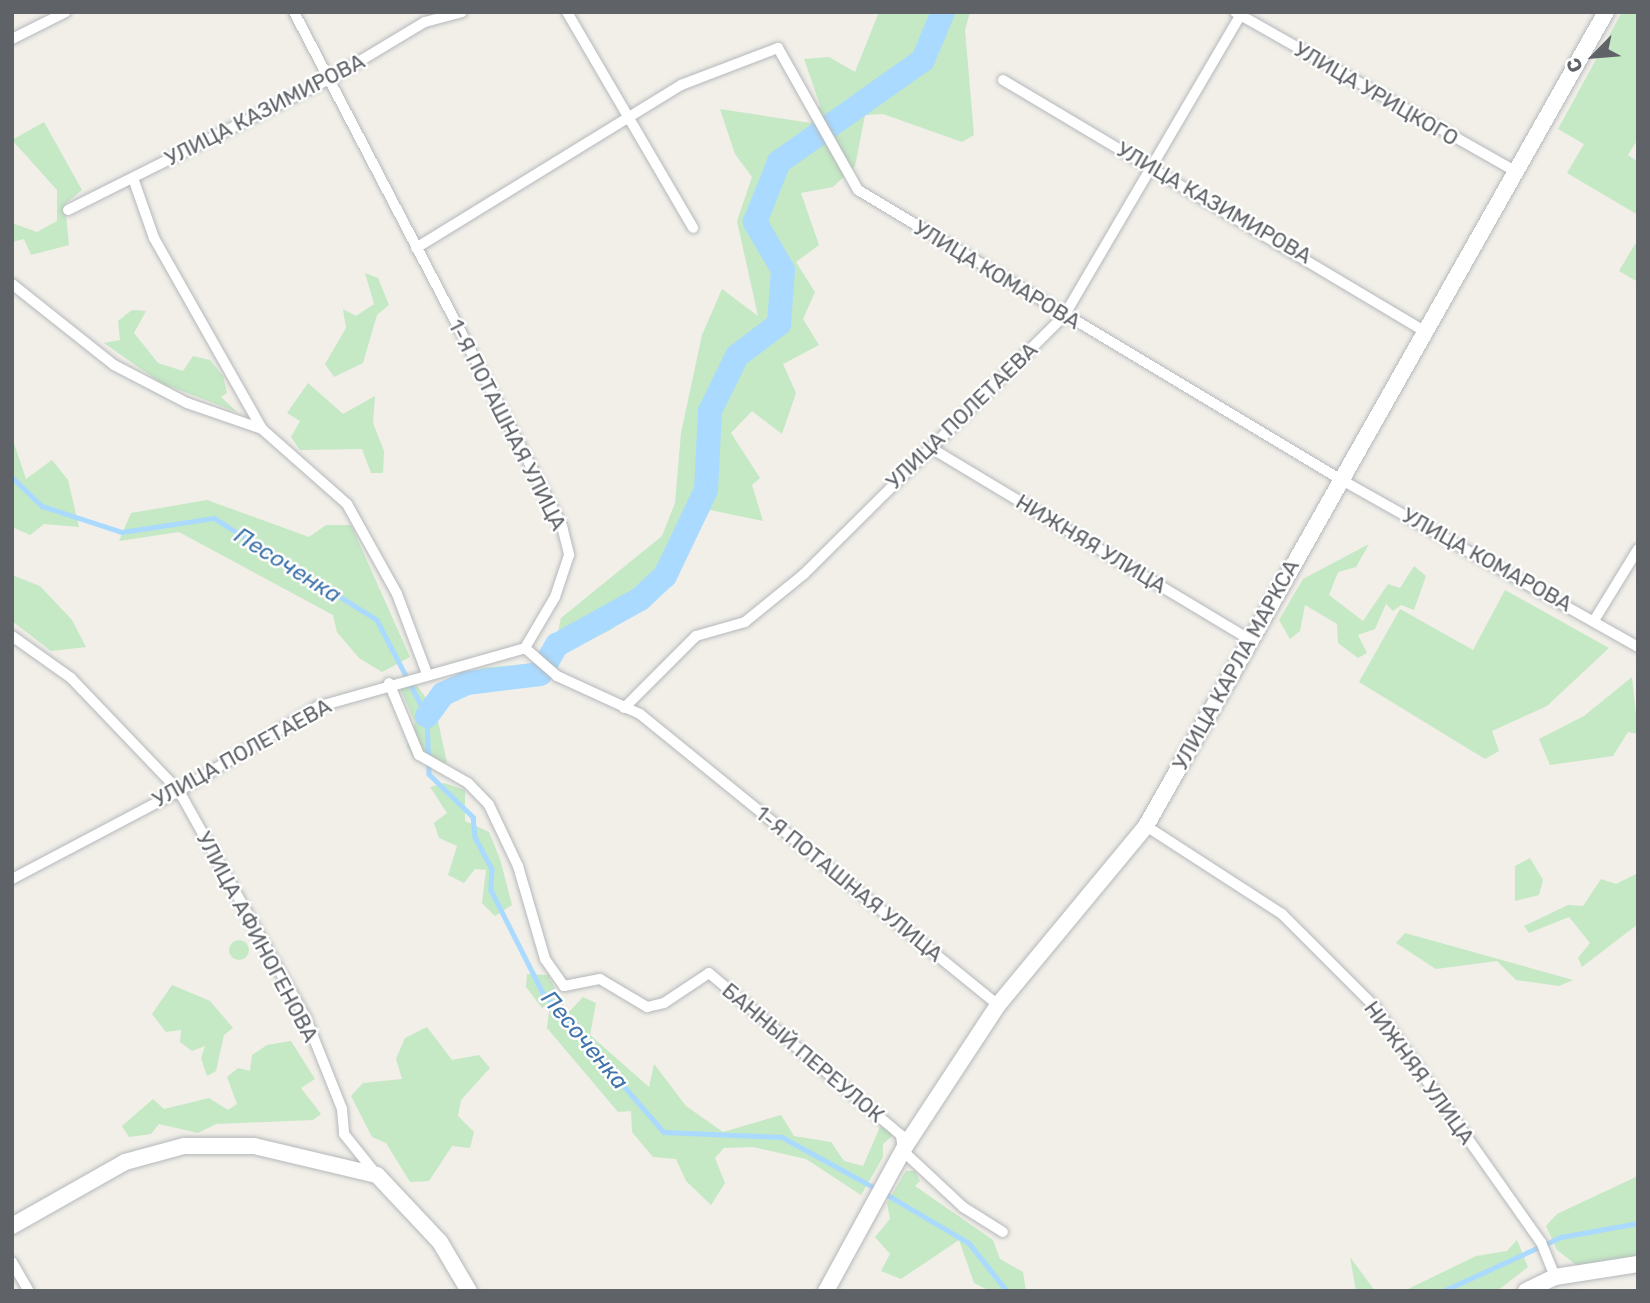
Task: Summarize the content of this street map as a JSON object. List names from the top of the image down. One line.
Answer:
{"streets":{"main road":["УЛИЦА КАРЛА МАРКСА","УЛИЦА АФИНОГЕНОВА"],"street":["УЛИЦА УРИЦКОГО","УЛИЦА КАЗИМИРОВА","УЛИЦА КОМАРОВА","УЛИЦА ПОЛЕТАЕВА","1-Я ПОТАШНАЯ УЛИЦА","НИЖНЯЯ УЛИЦА","БАННЫЙ ПЕРЕУЛОК"]},"crossings":[["УЛИЦА УРИЦКОГО","УЛИЦА ПОЛЕТАЕВА"],["УЛИЦА УРИЦКОГО","УЛИЦА КАРЛА МАРКСА"],["УЛИЦА КАЗИМИРОВА","УЛИЦА ПОЛЕТАЕВА"],["УЛИЦА КАЗИМИРОВА","1-Я ПОТАШНАЯ УЛИЦА"],["УЛИЦА КАЗИМИРОВА","УЛИЦА КАРЛА МАРКСА"],["УЛИЦА КОМАРОВА","УЛИЦА ПОЛЕТАЕВА"],["УЛИЦА КОМАРОВА","1-Я ПОТАШНАЯ УЛИЦА"],["УЛИЦА КОМАРОВА","УЛИЦА КАРЛА МАРКСА"],["УЛИЦА ПОЛЕТАЕВА","1-Я ПОТАШНАЯ УЛИЦА"],["УЛИЦА ПОЛЕТАЕВА","НИЖНЯЯ УЛИЦА"],["УЛИЦА ПОЛЕТАЕВА","УЛИЦА АФИНОГЕНОВА"],["УЛИЦА ПОЛЕТАЕВА","БАННЫЙ ПЕРЕУЛОК"],["1-Я ПОТАШНАЯ УЛИЦА","УЛИЦА КАРЛА МАРКСА"],["НИЖНЯЯ УЛИЦА","УЛИЦА КАРЛА МАРКСА"],["УЛИЦА КАРЛА МАРКСА","БАННЫЙ ПЕРЕУЛОК"]],"water":["Песоченка"],"north":"bottom left"}
